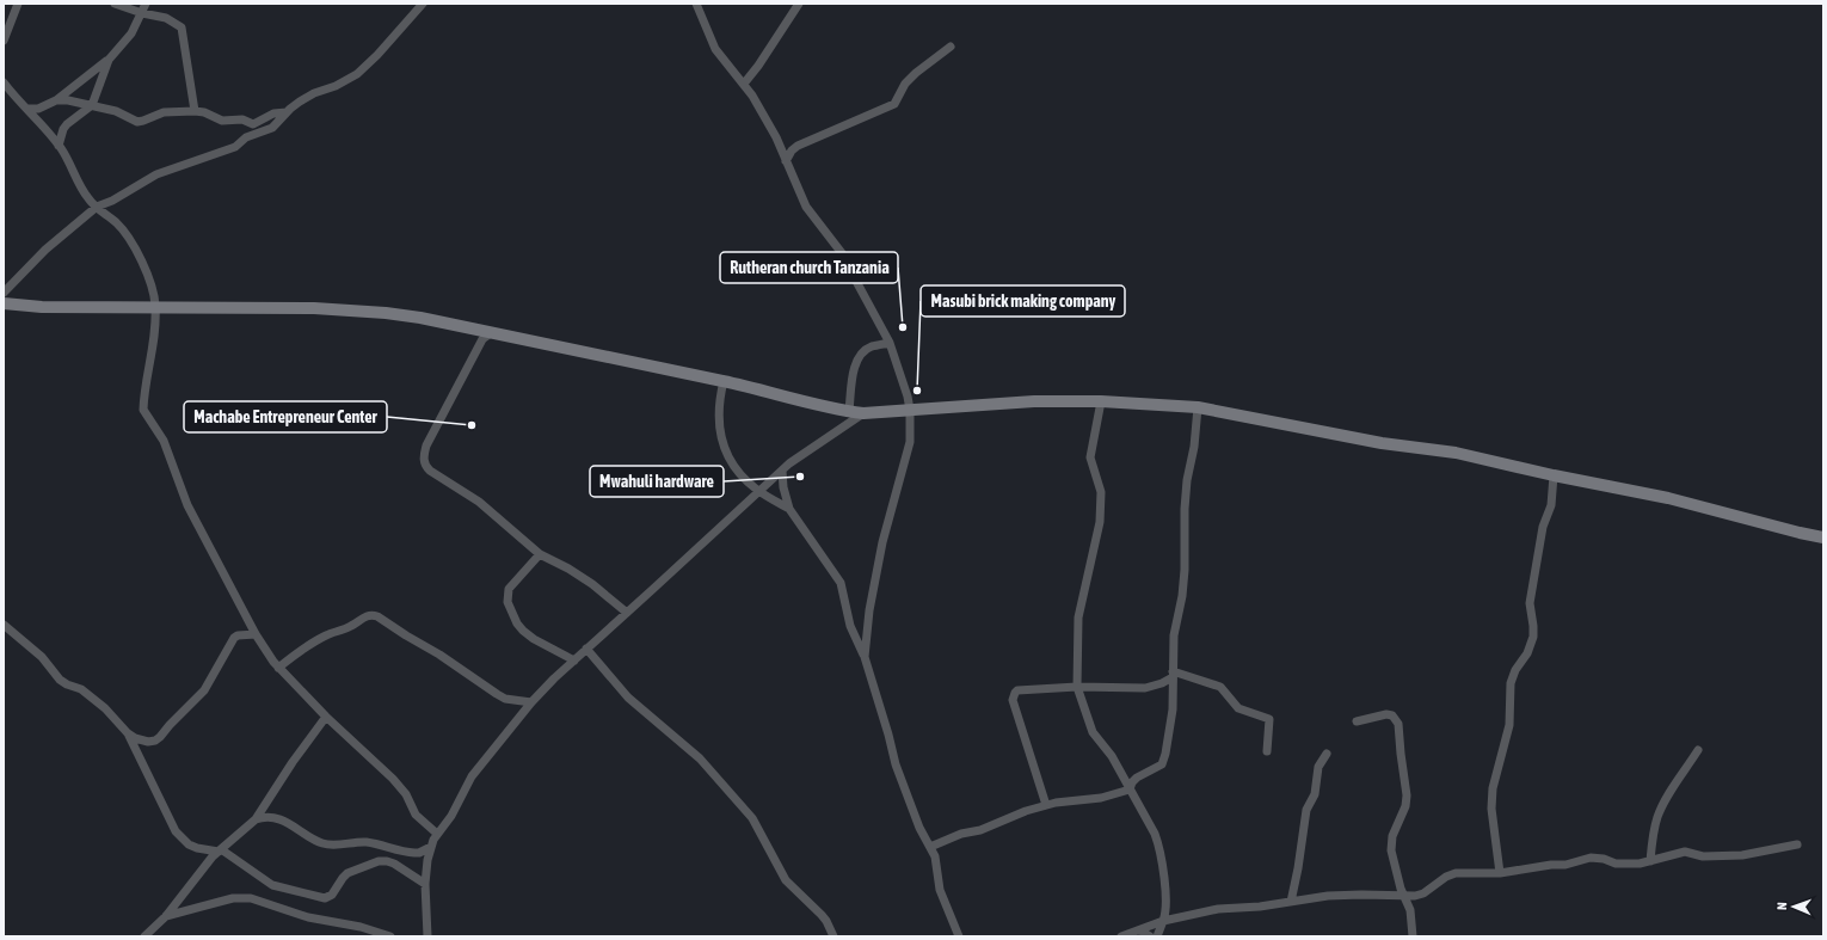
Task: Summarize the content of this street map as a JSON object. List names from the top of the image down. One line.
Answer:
{"places":["Rutheran church Tanzania","Masubi brick making company","Machabe Entrepreneur Center","Mwahuli hardware"],"north":"left"}
